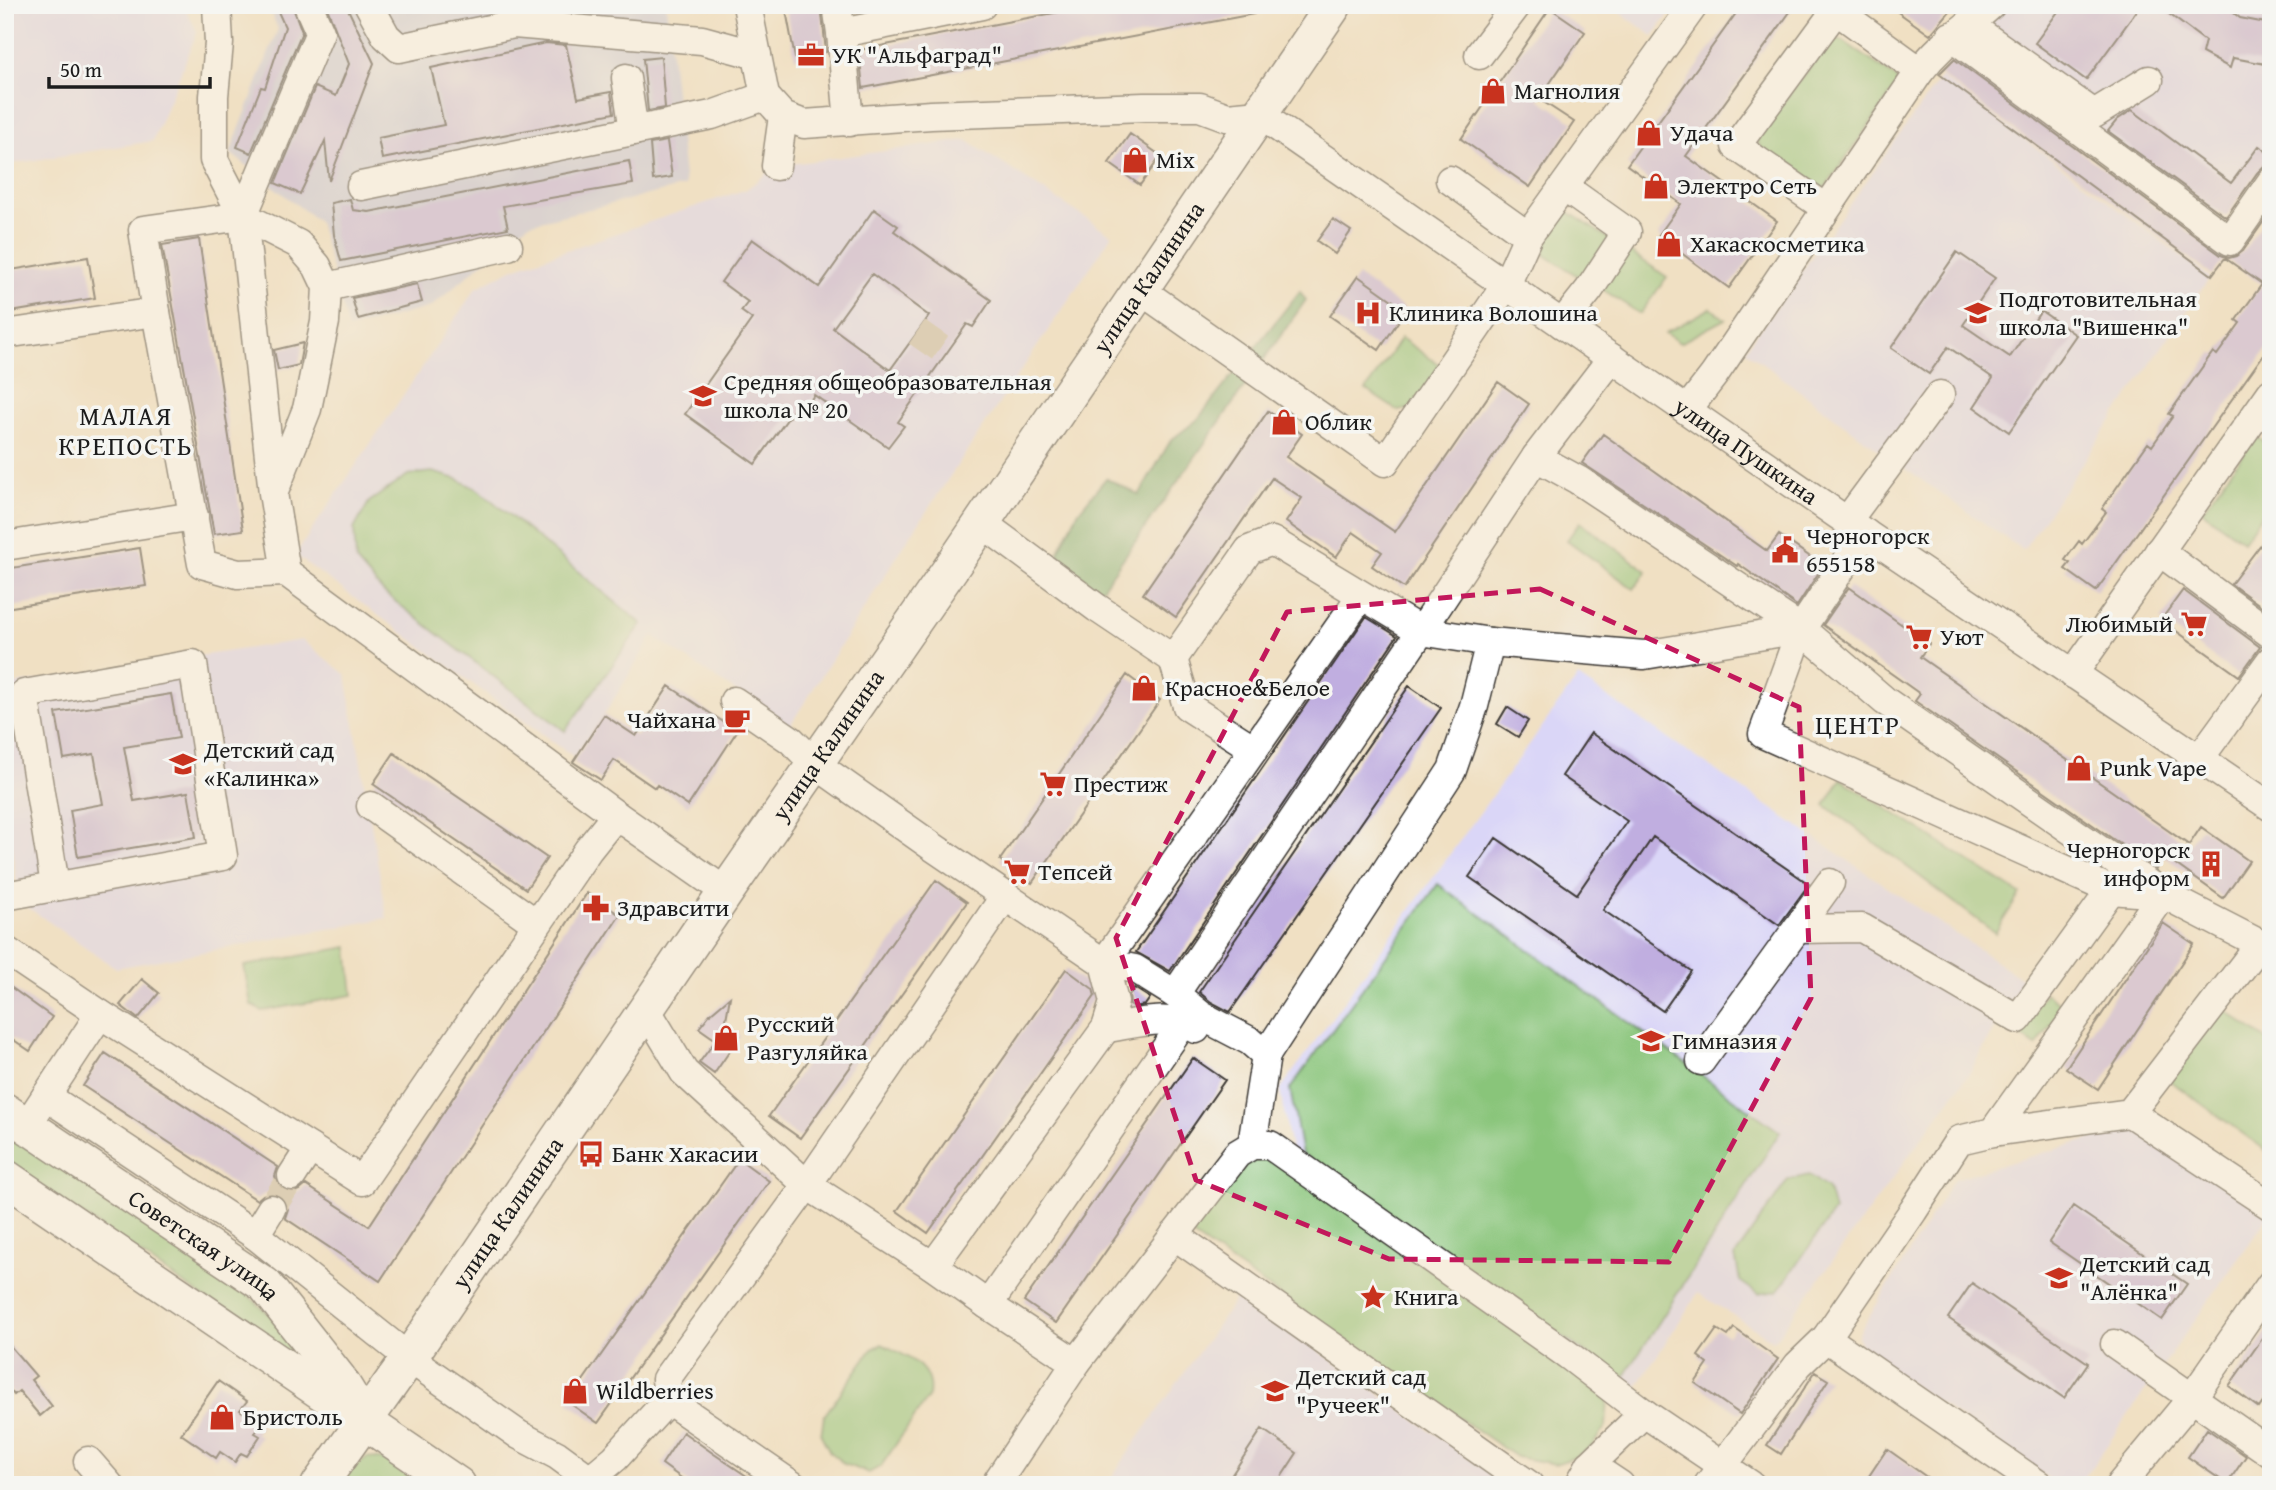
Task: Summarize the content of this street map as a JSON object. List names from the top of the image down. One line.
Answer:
{"streets":{"main road":["улица Калинина","Советская улица"],"street":["улица Пушкина"]},"crossings":[["улица Калинина","улица Пушкина"],["улица Калинина","Советская улица"]],"districts":["МАЛАЯ КРЕПОСТЬ","ЦЕНТР"],"places":{"office":["УК \"Альфаград\""],"shop":["Магнолия","Удача","Mix","Электро Сеть","Хакаскосметика","Облик","Красное&Белое","Punk Vape","Русский Разгуляйка","Wildberries","Бристоль"],"hospital":["Клиника Волошина"],"school or university":["Подготовительная школа \"Вишенка\"","Средняя общеобразовательная школа № 20","Детский сад «Калинка»","Гимназия","Детский сад \"Алёнка\"","Детский сад \"Ручеек\""],"public building":["Черногорск 655158"],"supermarket":["Любимый","Уют","Престиж","Тепсей"],"cafe":["Чайхана"],"building":["Черногорск информ"],"pharmacy":["Здравсити"],"bus stop":["Банк Хакасии"],"place":["Книга"]},"scale_bar":"50 m"}
